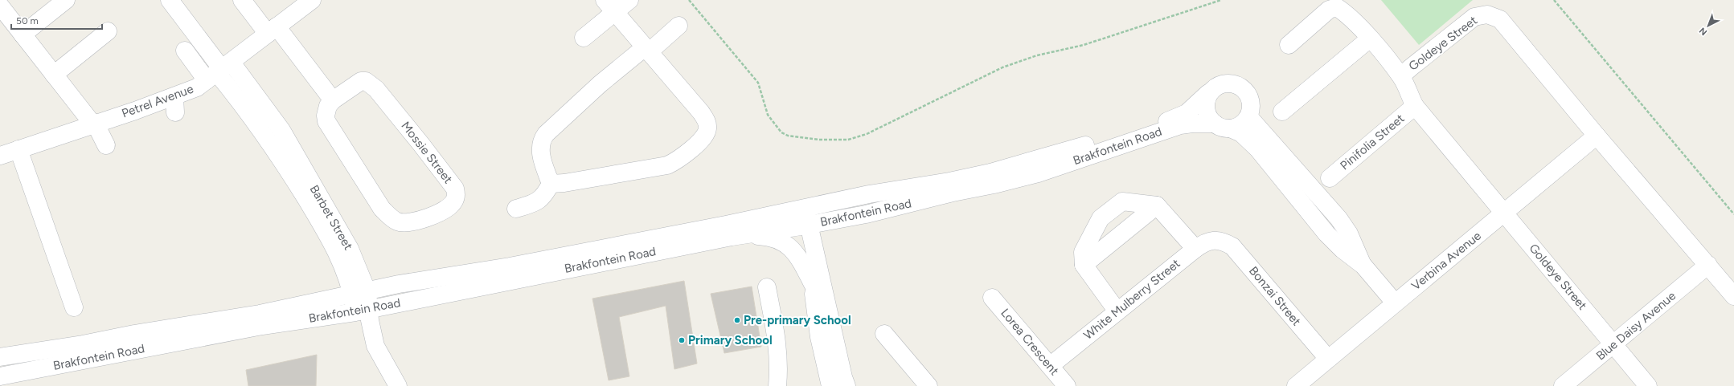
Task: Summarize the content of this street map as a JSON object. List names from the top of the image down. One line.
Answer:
{"streets":{"street":["Goldeye Street","Petrel Avenue","Pinifolia Street","Brakfontein Road","Mossie Street","Barbet Street","Verbina Avenue","Bonzai Street","White Mulberry Street","Blue Daisy Avenue","Lorea Crescent"]},"crossings":[["Goldeye Street","Pinifolia Street"],["Goldeye Street","Verbina Avenue"],["Goldeye Street","Blue Daisy Avenue"],["Petrel Avenue","Barbet Street"],["Brakfontein Road","Barbet Street"],["Verbina Avenue","Bonzai Street"],["Bonzai Street","White Mulberry Street"],["White Mulberry Street","Lorea Crescent"]],"places":["Pre-primary School","Primary School"],"scale_bar":"50 m","north":"bottom left"}
